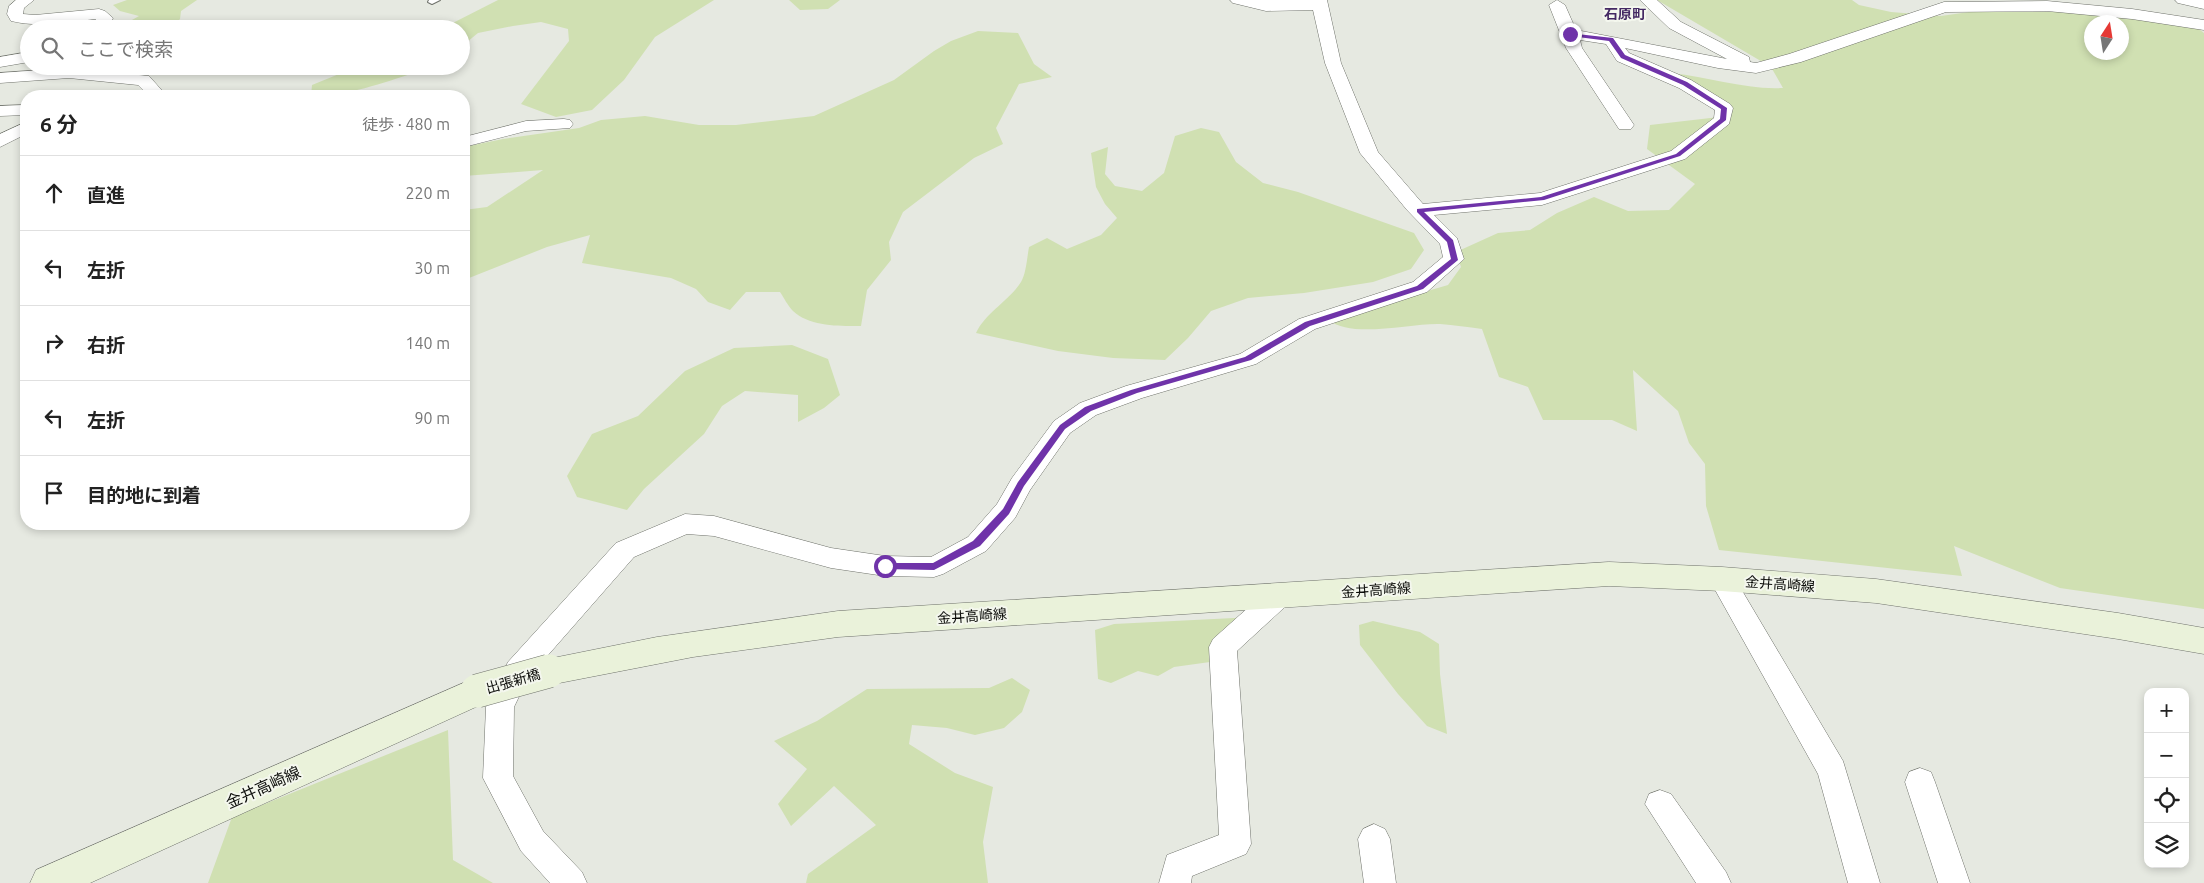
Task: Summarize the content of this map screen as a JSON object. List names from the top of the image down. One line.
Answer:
{"streets":{"main road":["金井高崎線","出張新橋"]},"crossings":[["金井高崎線","出張新橋"]],"districts":["石原町"],"north":"top","page":{"search":"ここで検索","heading":["6 分","徒歩 · 480 m"],"list":[["直進","220 m"],["左折","30 m"],["右折","140 m"],["左折","90 m"],"目的地に到着"],"map_buttons":["+","−"]}}
